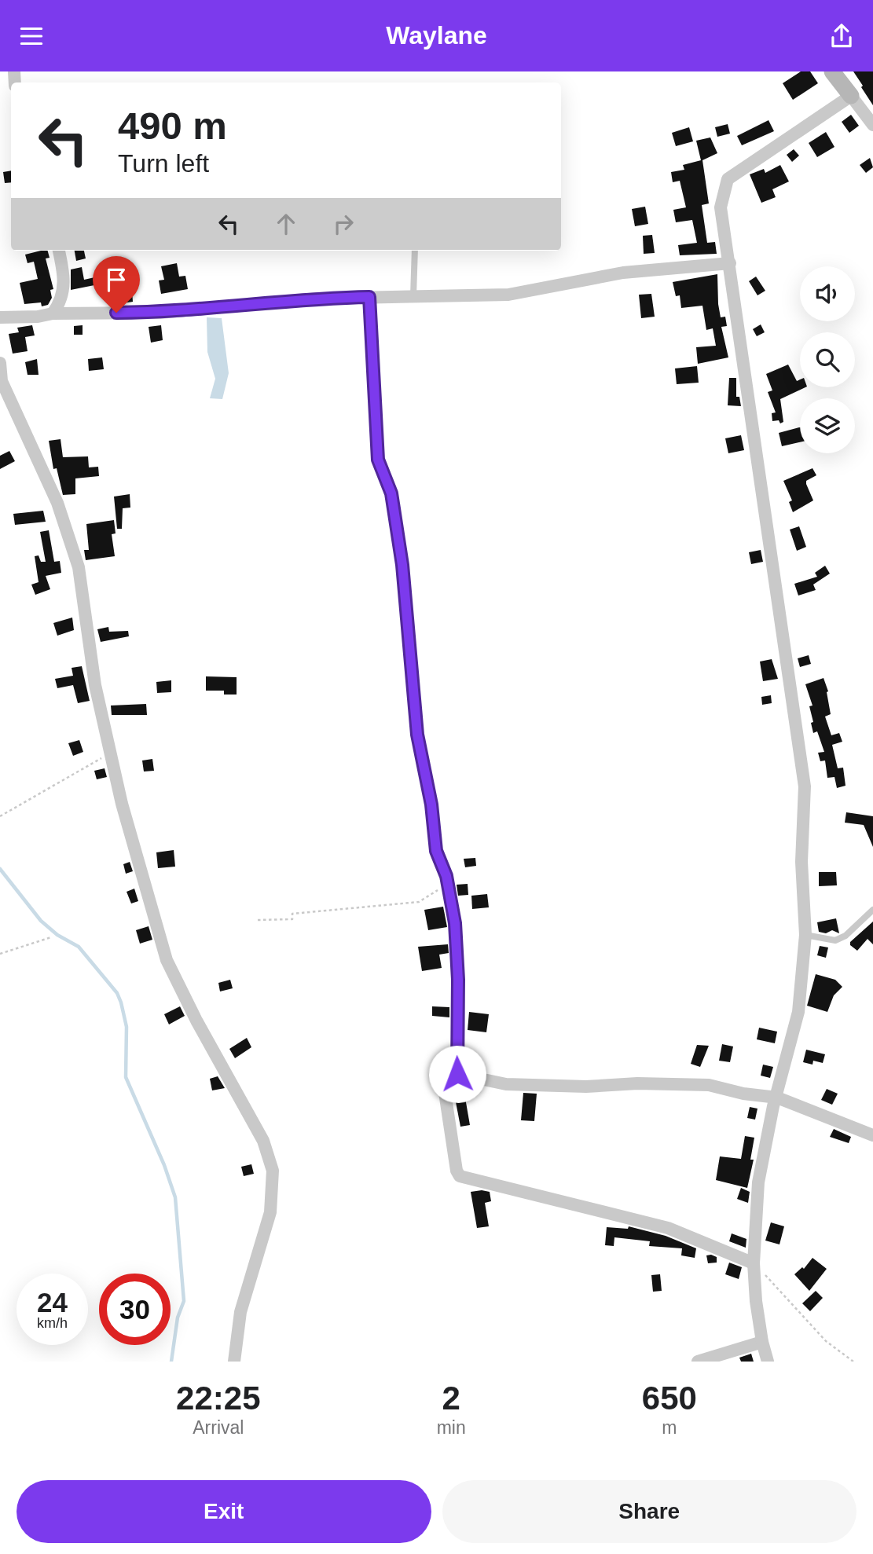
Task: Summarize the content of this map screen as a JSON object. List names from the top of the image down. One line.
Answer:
{"page":{"header":"Waylane","turn":["490 m","Turn left"],"speed":"24 km/h","limit":"30","eta":["22:25","Arrival","2","min","650","m"],"buttons":["Exit","Share"]}}
